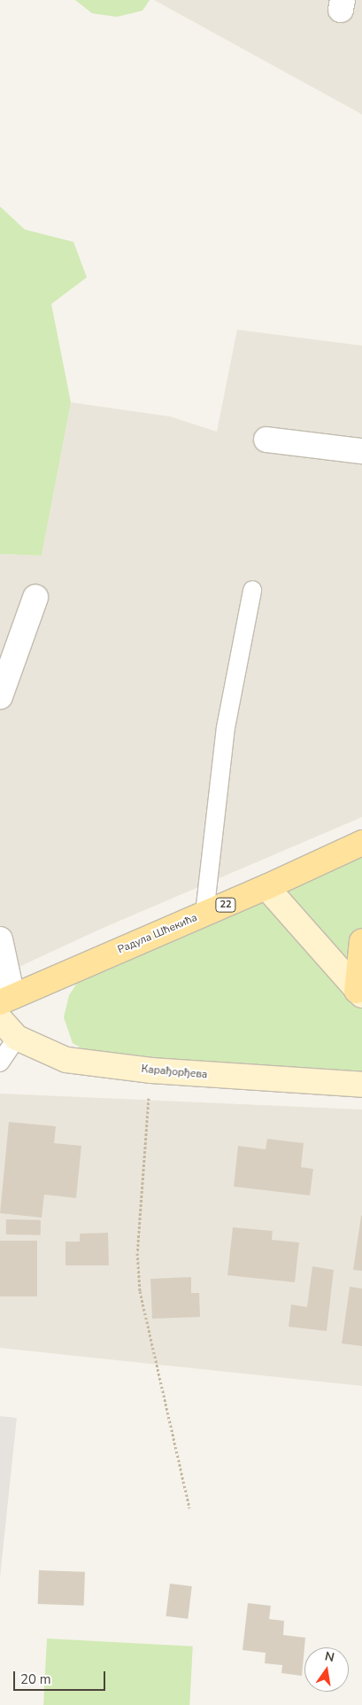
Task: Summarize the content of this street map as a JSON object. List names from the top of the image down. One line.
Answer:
{"streets":{"main road":["22","Радула Шћекића"],"street":["Карађорђева"]},"scale_bar":"20 m","north":"top"}
